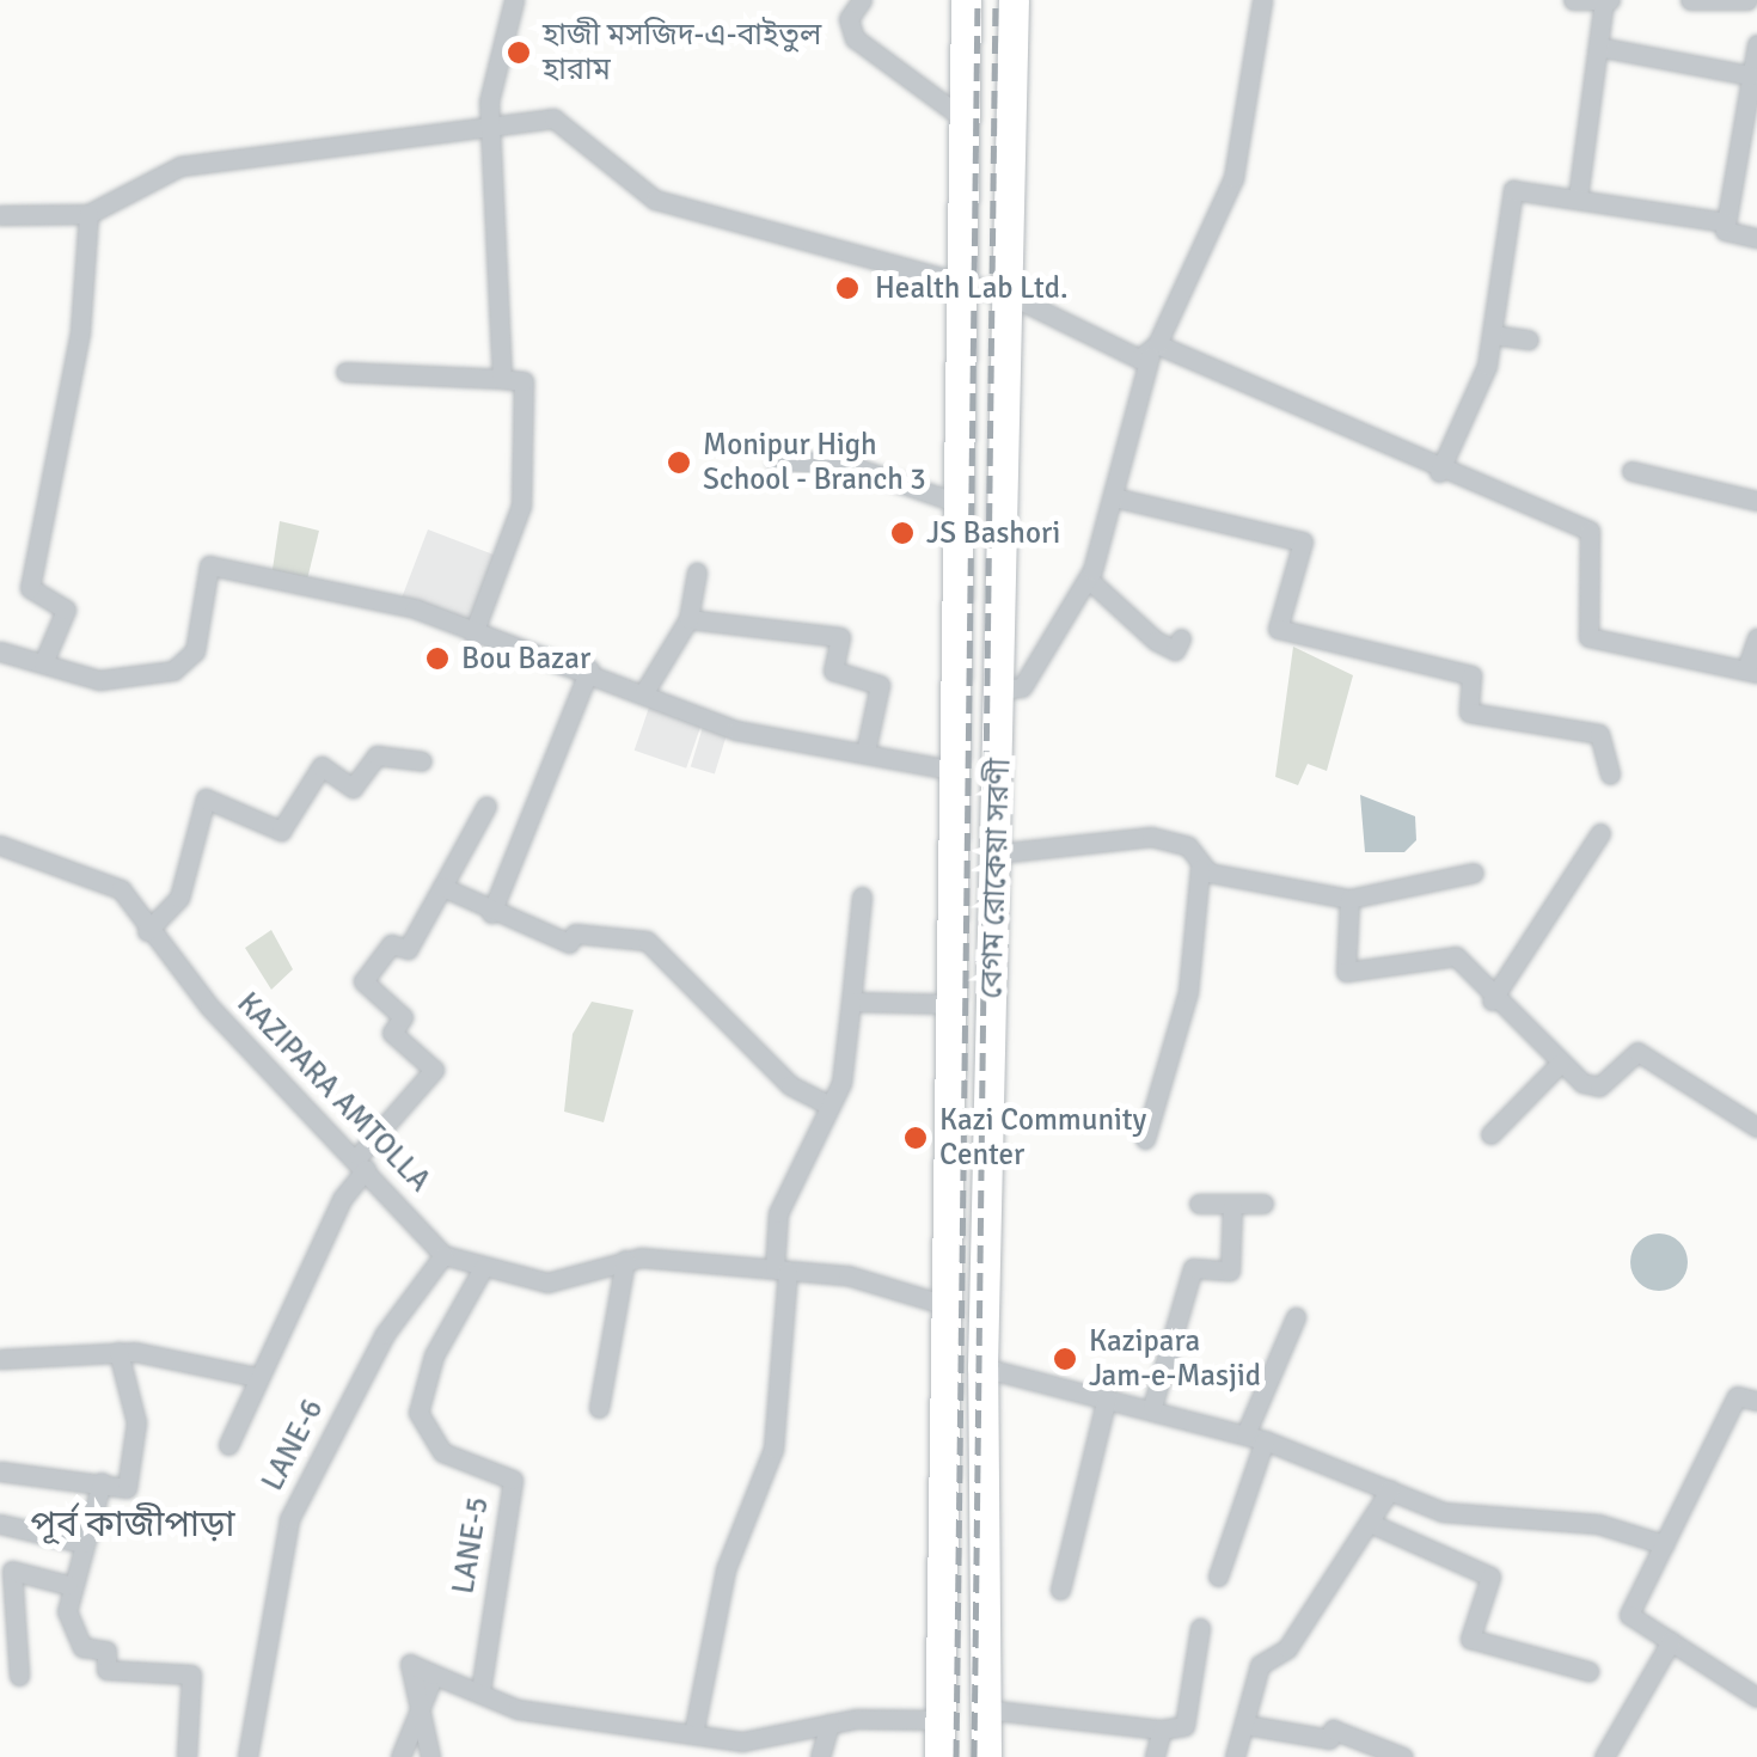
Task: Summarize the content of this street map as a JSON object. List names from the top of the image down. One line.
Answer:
{"streets":{"main road":["বেগম রোকেয়া সরণী"],"street":["KAZIPARA AMTOLLA","LANE-6","LANE-5"]},"crossings":[["বেগম রোকেয়া সরণী","KAZIPARA AMTOLLA"],["KAZIPARA AMTOLLA","LANE-6"],["KAZIPARA AMTOLLA","LANE-5"]],"districts":["পূর্ব কাজীপাড়া"],"places":["হাজী মসজিদ-এ-বাইতুল হারাম","Health Lab Ltd.","Monipur High School - Branch 3","JS Bashori","Bou Bazar","Kazi Community Center","Kazipara Jam-e-Masjid"]}
